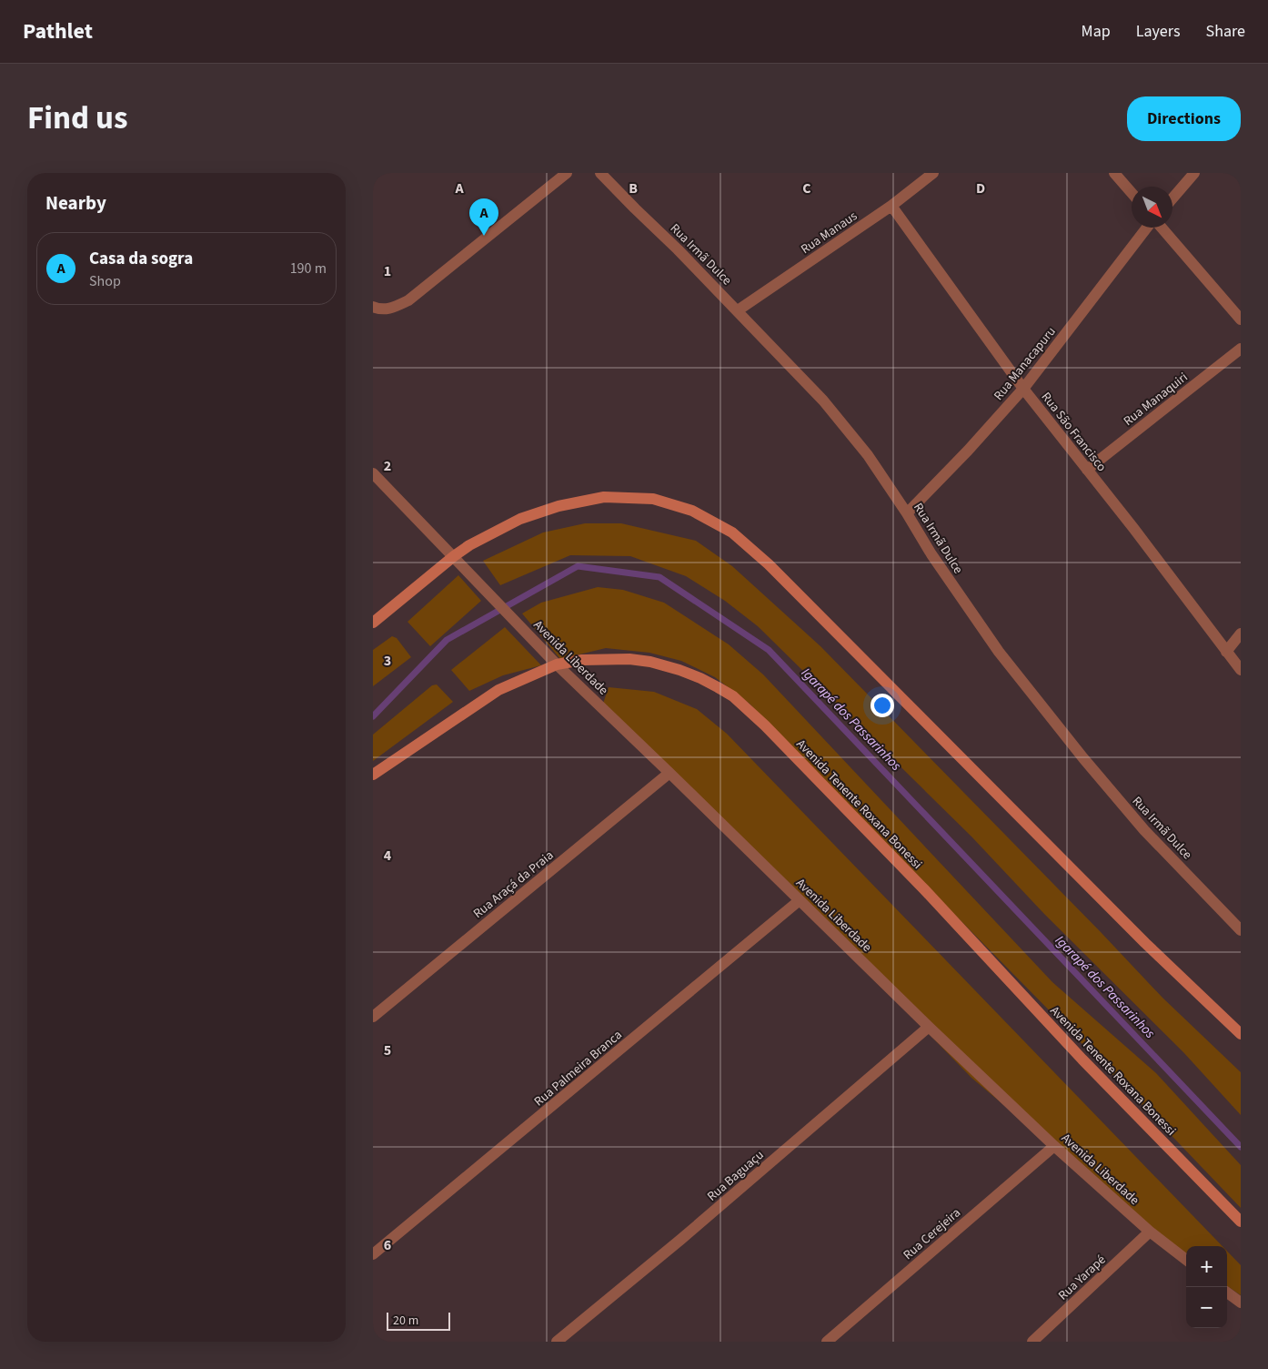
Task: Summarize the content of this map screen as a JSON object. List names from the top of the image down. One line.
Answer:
{"streets":{"street":["Rua Manaus","Rua Irmã Dulce","Rua Manacapuru","Rua Manaquiri","Rua São Francisco","Avenida Liberdade","Avenida Tenente Roxana Bonessi","Rua Araçá da Praia","Rua Palmeira Branca","Rua Baguaçu","Rua Cerejeira","Rua Yarapé"]},"crossings":[["Rua Manaus","Rua Irmã Dulce"],["Rua Manaus","Rua São Francisco"],["Rua Irmã Dulce","Rua Manacapuru"],["Rua Manacapuru","Rua São Francisco"],["Rua Manaquiri","Rua São Francisco"],["Avenida Liberdade","Avenida Tenente Roxana Bonessi"],["Avenida Liberdade","Rua Araçá da Praia"],["Avenida Liberdade","Rua Palmeira Branca"],["Avenida Liberdade","Rua Baguaçu"],["Avenida Liberdade","Rua Cerejeira"],["Avenida Liberdade","Rua Yarapé"]],"water":["Igarapé dos Passarinhos"],"scale_bar":"20 m","north":"bottom right","page":{"header":"Pathlet","nav":["Map","Layers","Share"],"title":"Find us","buttons":"Directions","heading":"Nearby","pins":"A","list":[{"mark":"A","name":"Casa da sogra","note":"Shop","value":"190 m"}],"map_buttons":["+","−"],"scale":"20 m"},"grid":{"columns":["A","B","C","D"],"rows":["1","2","3","4","5","6"]}}
